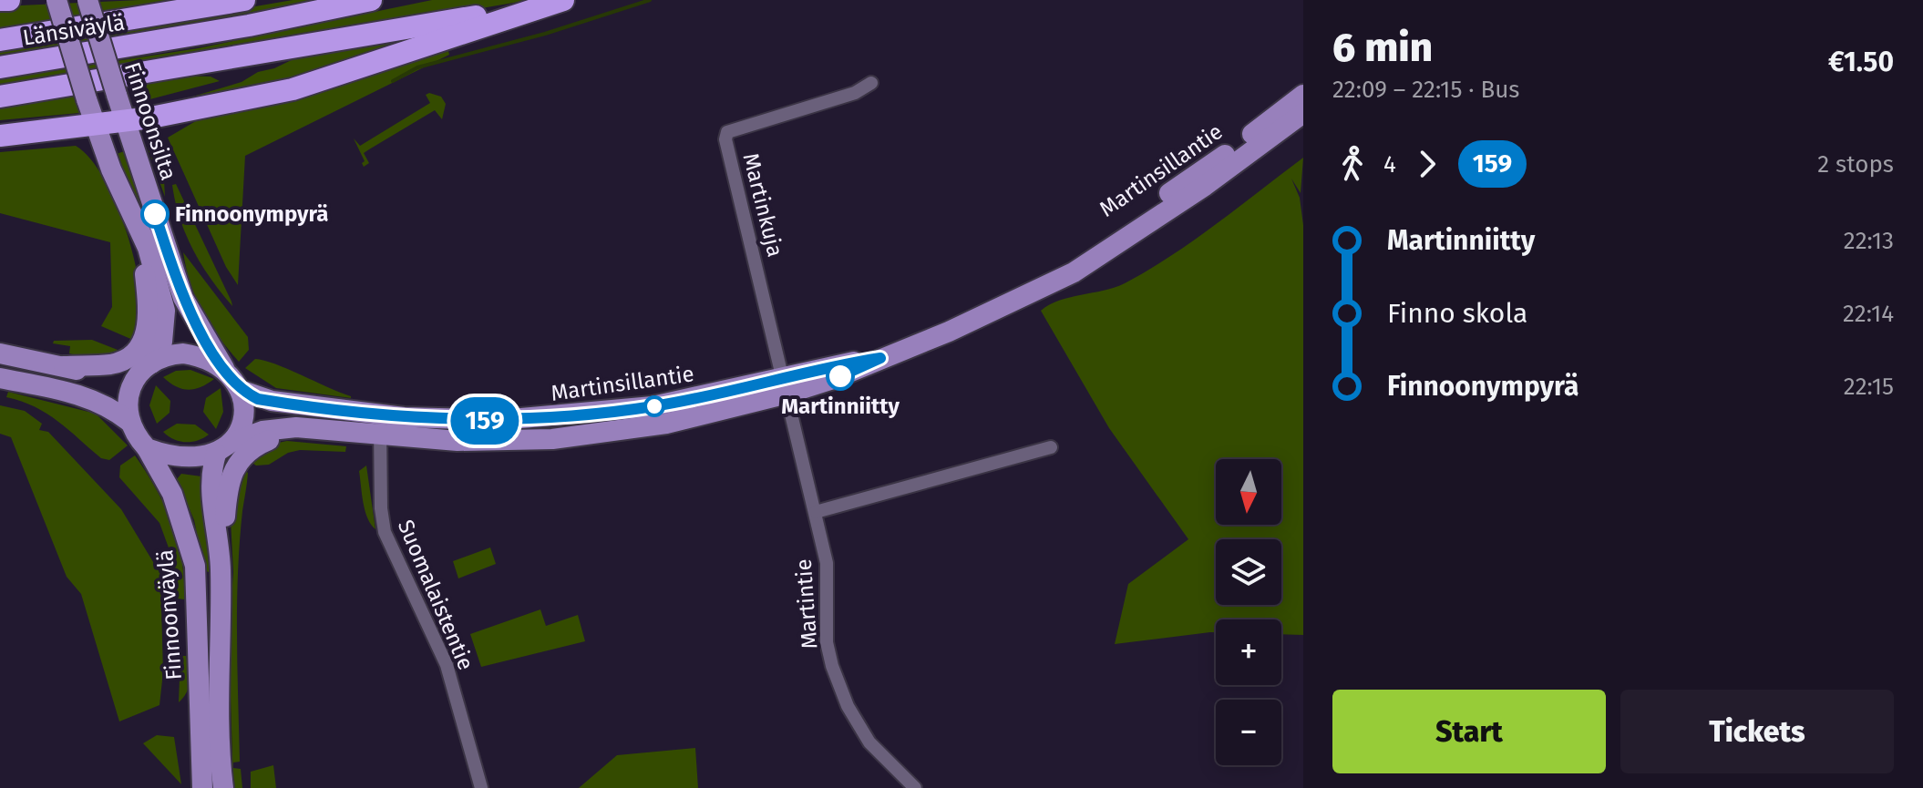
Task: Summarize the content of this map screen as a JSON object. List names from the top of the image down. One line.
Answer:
{"streets":{"highway":["Länsiväylä"],"main road":["Finnoonsilta","Martinsillantie","Finnoonväylä"],"street":["Martinkuja","Suomalaistentie","Martintie"]},"crossings":[["Finnoonsilta","Martinsillantie"],["Finnoonsilta","Finnoonväylä"],["Martinsillantie","Martinkuja"],["Martinsillantie","Suomalaistentie"],["Martinsillantie","Martintie"],["Martinsillantie","Finnoonväylä"],["Martinkuja","Martintie"]],"places":["Finnoonympyrä","Martinniitty"],"lines":["bus line 159"],"north":"bottom","page":{"on_map":"159","heading":["6 min","22:09 – 22:15 · Bus","€1.50"],"legs":["4","159","2 stops"],"list":[{"name":"Martinniitty","value":"22:13"},{"name":"Finno skola","value":"22:14"},{"name":"Finnoonympyrä","value":"22:15"}],"map_buttons":["+","−"],"buttons":["Start","Tickets"]}}
